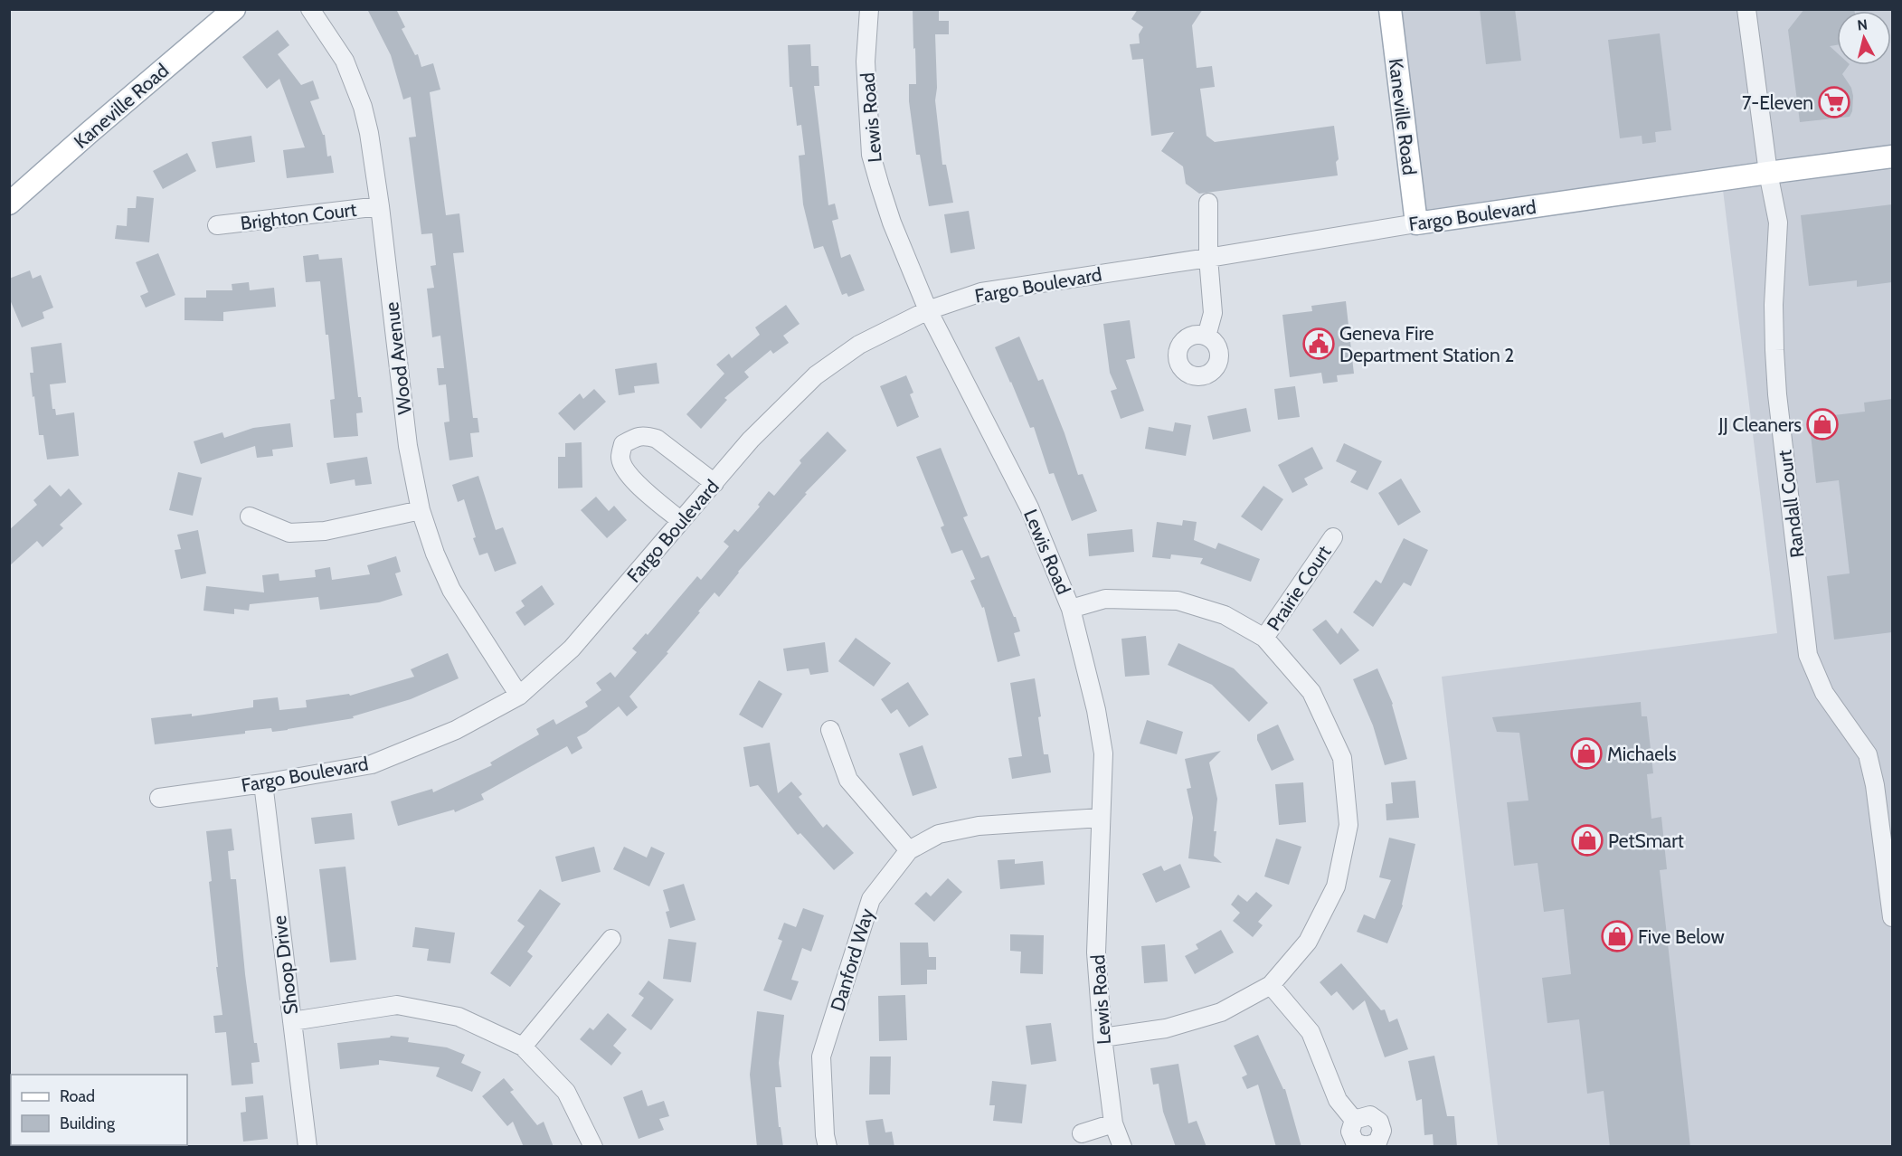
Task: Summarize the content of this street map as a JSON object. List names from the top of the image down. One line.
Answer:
{"streets":{"main road":["Kaneville Road","Fargo Boulevard"],"street":["Lewis Road","Brighton Court","Wood Avenue","Randall Court","Prairie Court","Danford Way","Shoop Drive"]},"crossings":[["Kaneville Road","Fargo Boulevard"],["Lewis Road","Fargo Boulevard"],["Lewis Road","Danford Way"],["Fargo Boulevard","Wood Avenue"],["Fargo Boulevard","Randall Court"],["Fargo Boulevard","Shoop Drive"],["Brighton Court","Wood Avenue"]],"places":{"supermarket":["7-Eleven"],"public building":["Geneva Fire Department Station 2"],"shop":["JJ Cleaners","Michaels","PetSmart","Five Below"]},"legend":["Road","Building"],"north":"top"}
